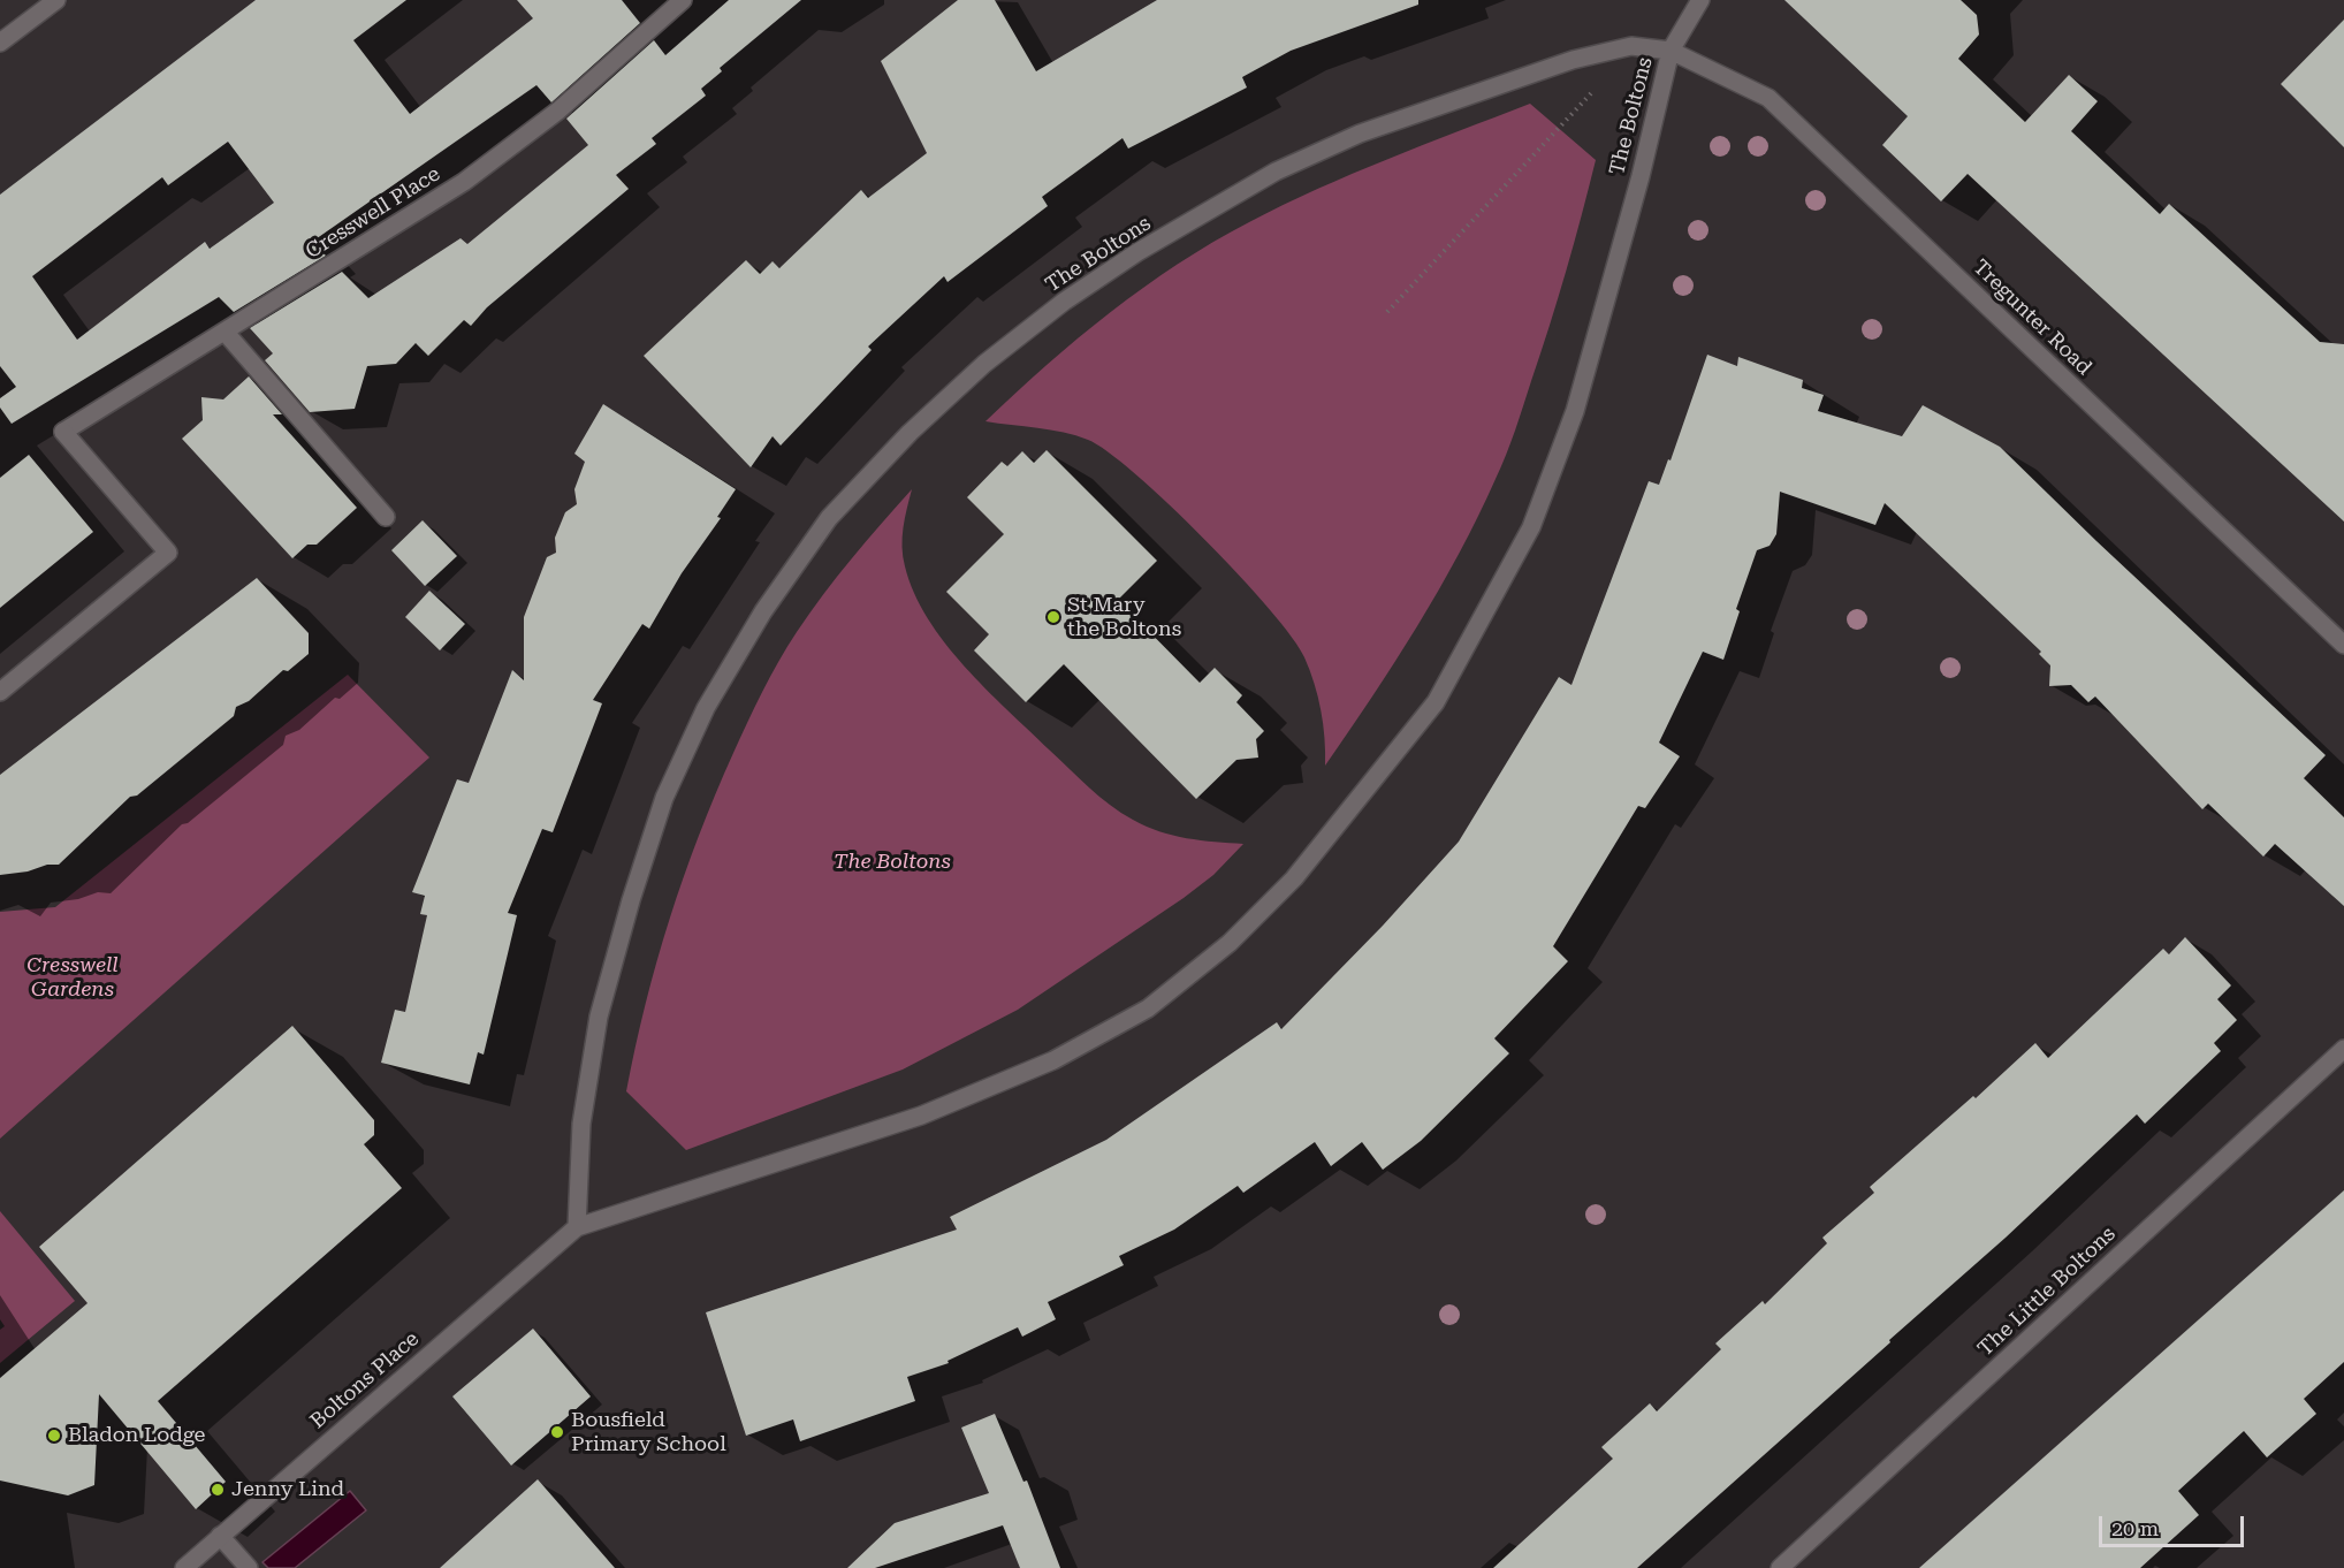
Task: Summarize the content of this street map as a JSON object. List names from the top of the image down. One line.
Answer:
{"streets":{"street":["The Boltons","Cresswell Place","Tregunter Road","The Little Boltons","Boltons Place"]},"crossings":[["The Boltons","Tregunter Road"],["The Boltons","Boltons Place"]],"parks":["The Boltons","Cresswell Gardens"],"places":["St Mary the Boltons","Bousfield Primary School","Bladon Lodge","Jenny Lind"],"scale_bar":"20 m"}
